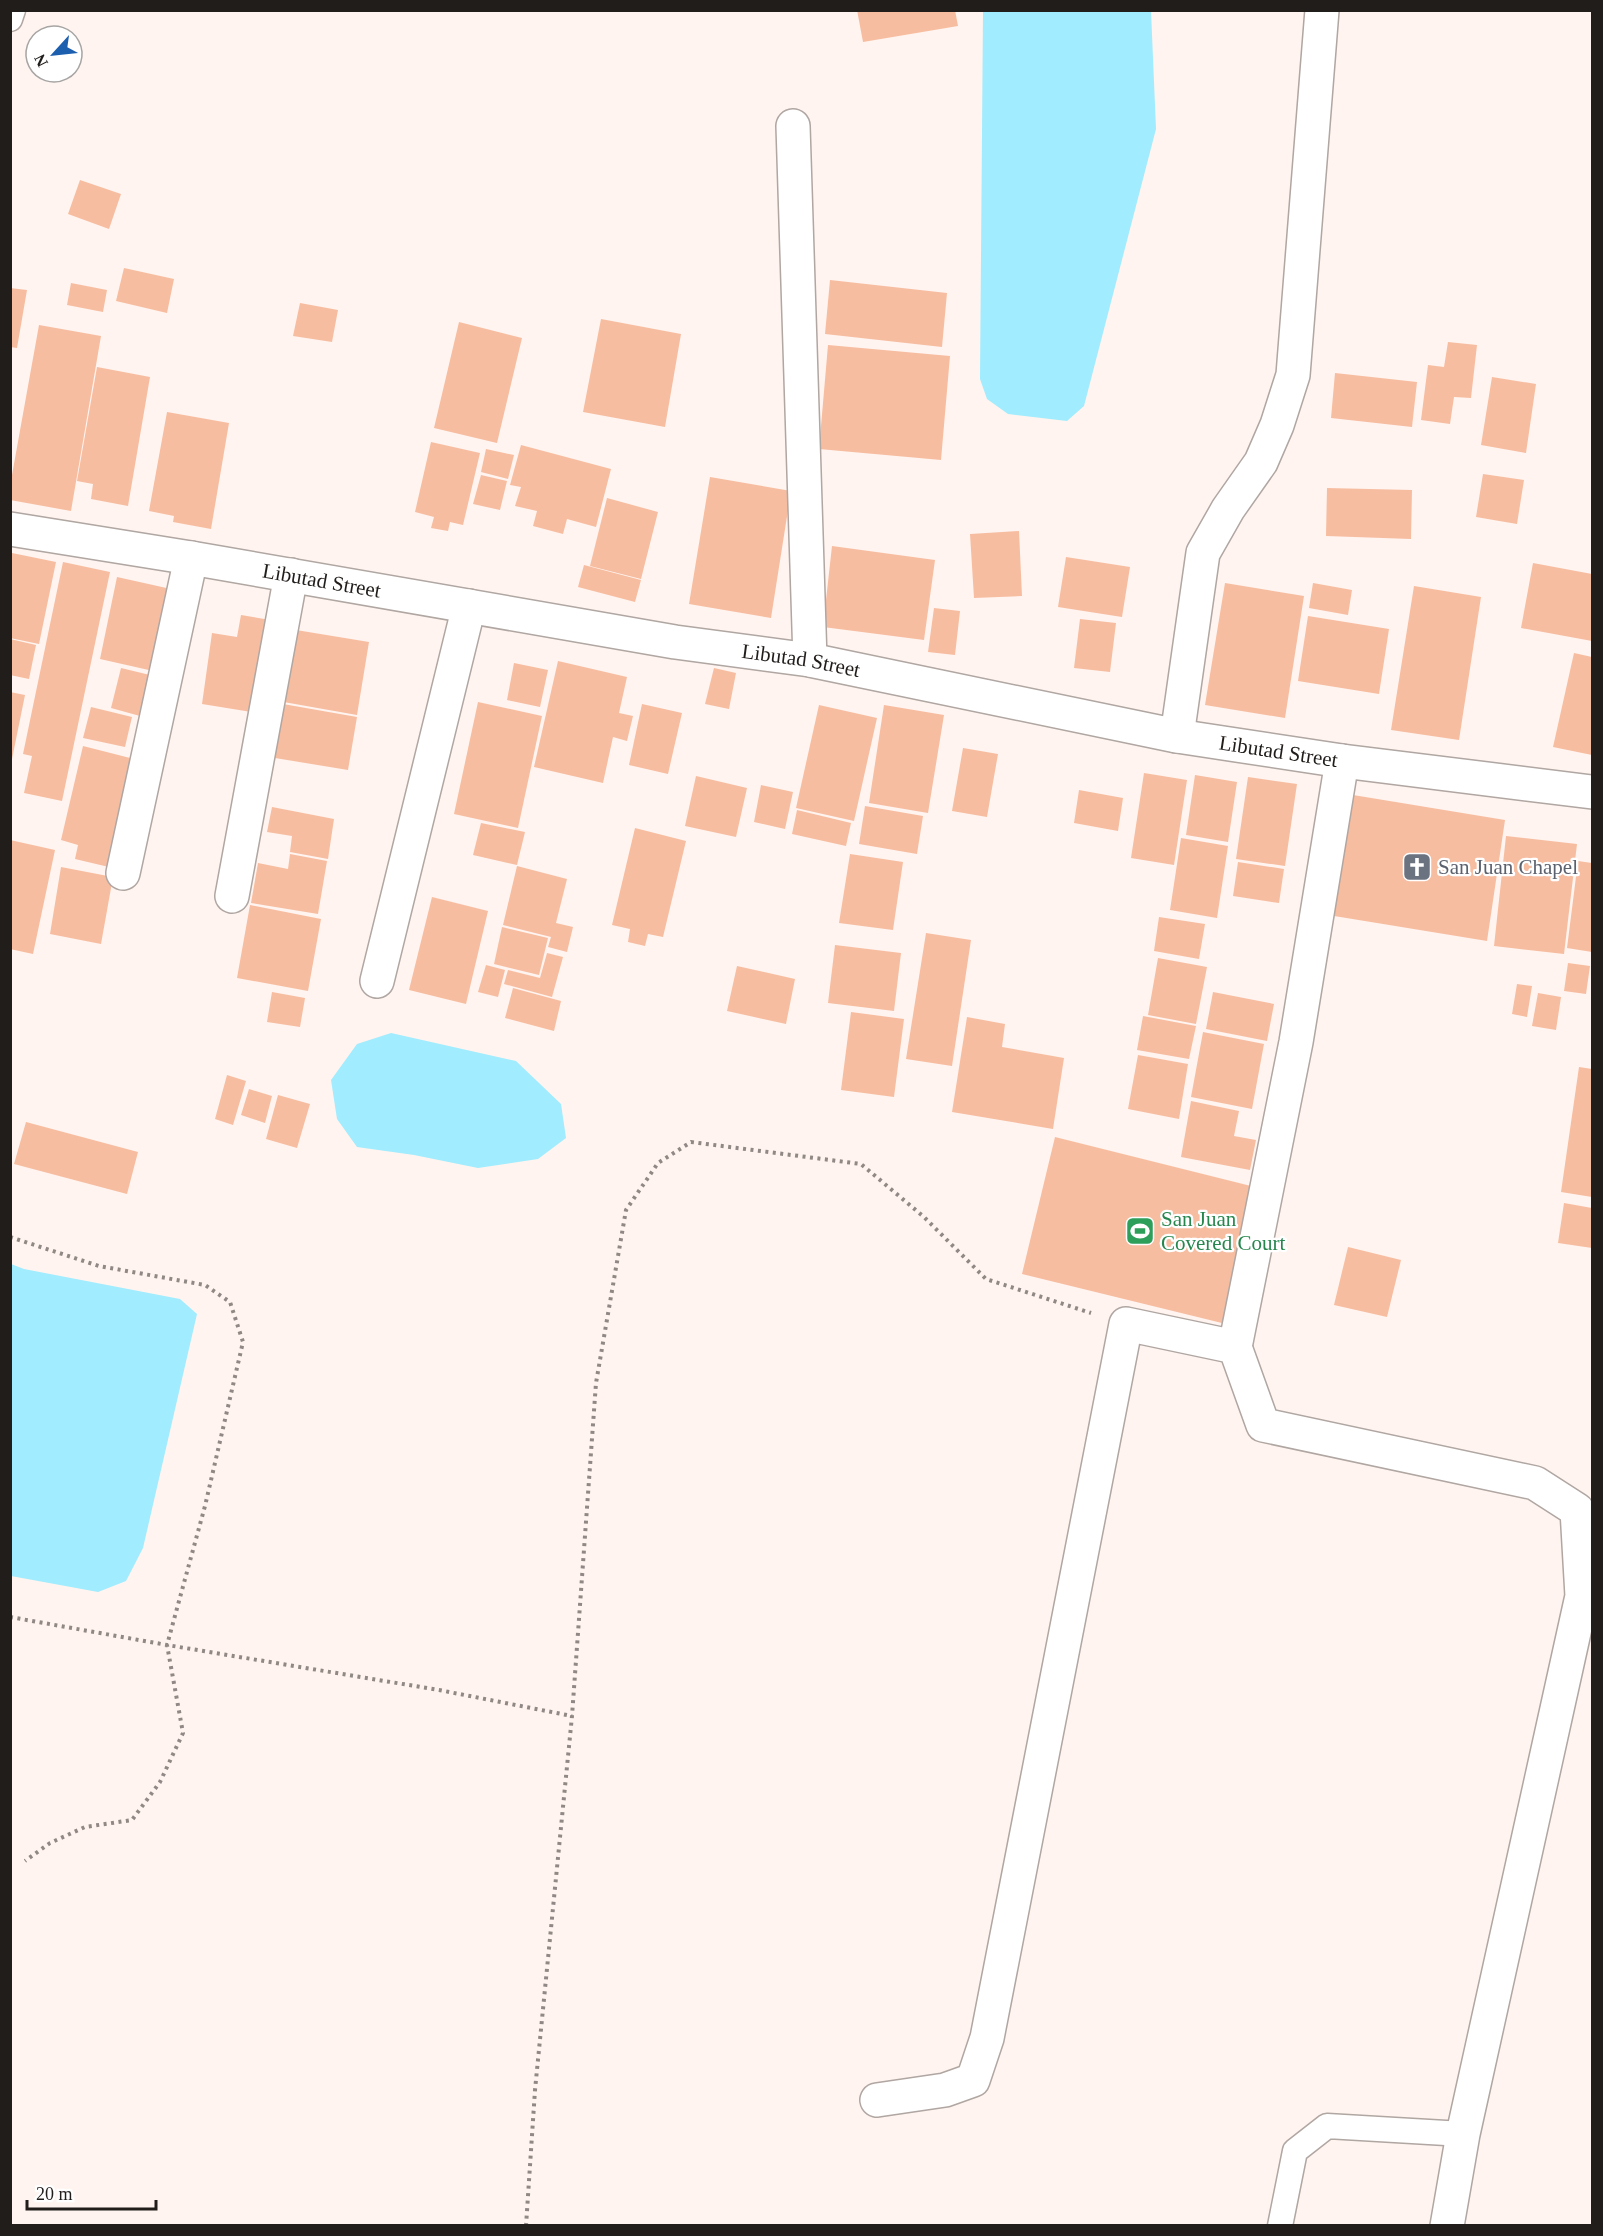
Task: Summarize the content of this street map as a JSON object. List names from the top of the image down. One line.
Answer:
{"streets":{"street":["Libutad Street"]},"places":{"church":["San Juan Chapel"],"sports":["San Juan Covered Court"]},"scale_bar":"20 m","north":"bottom left"}
